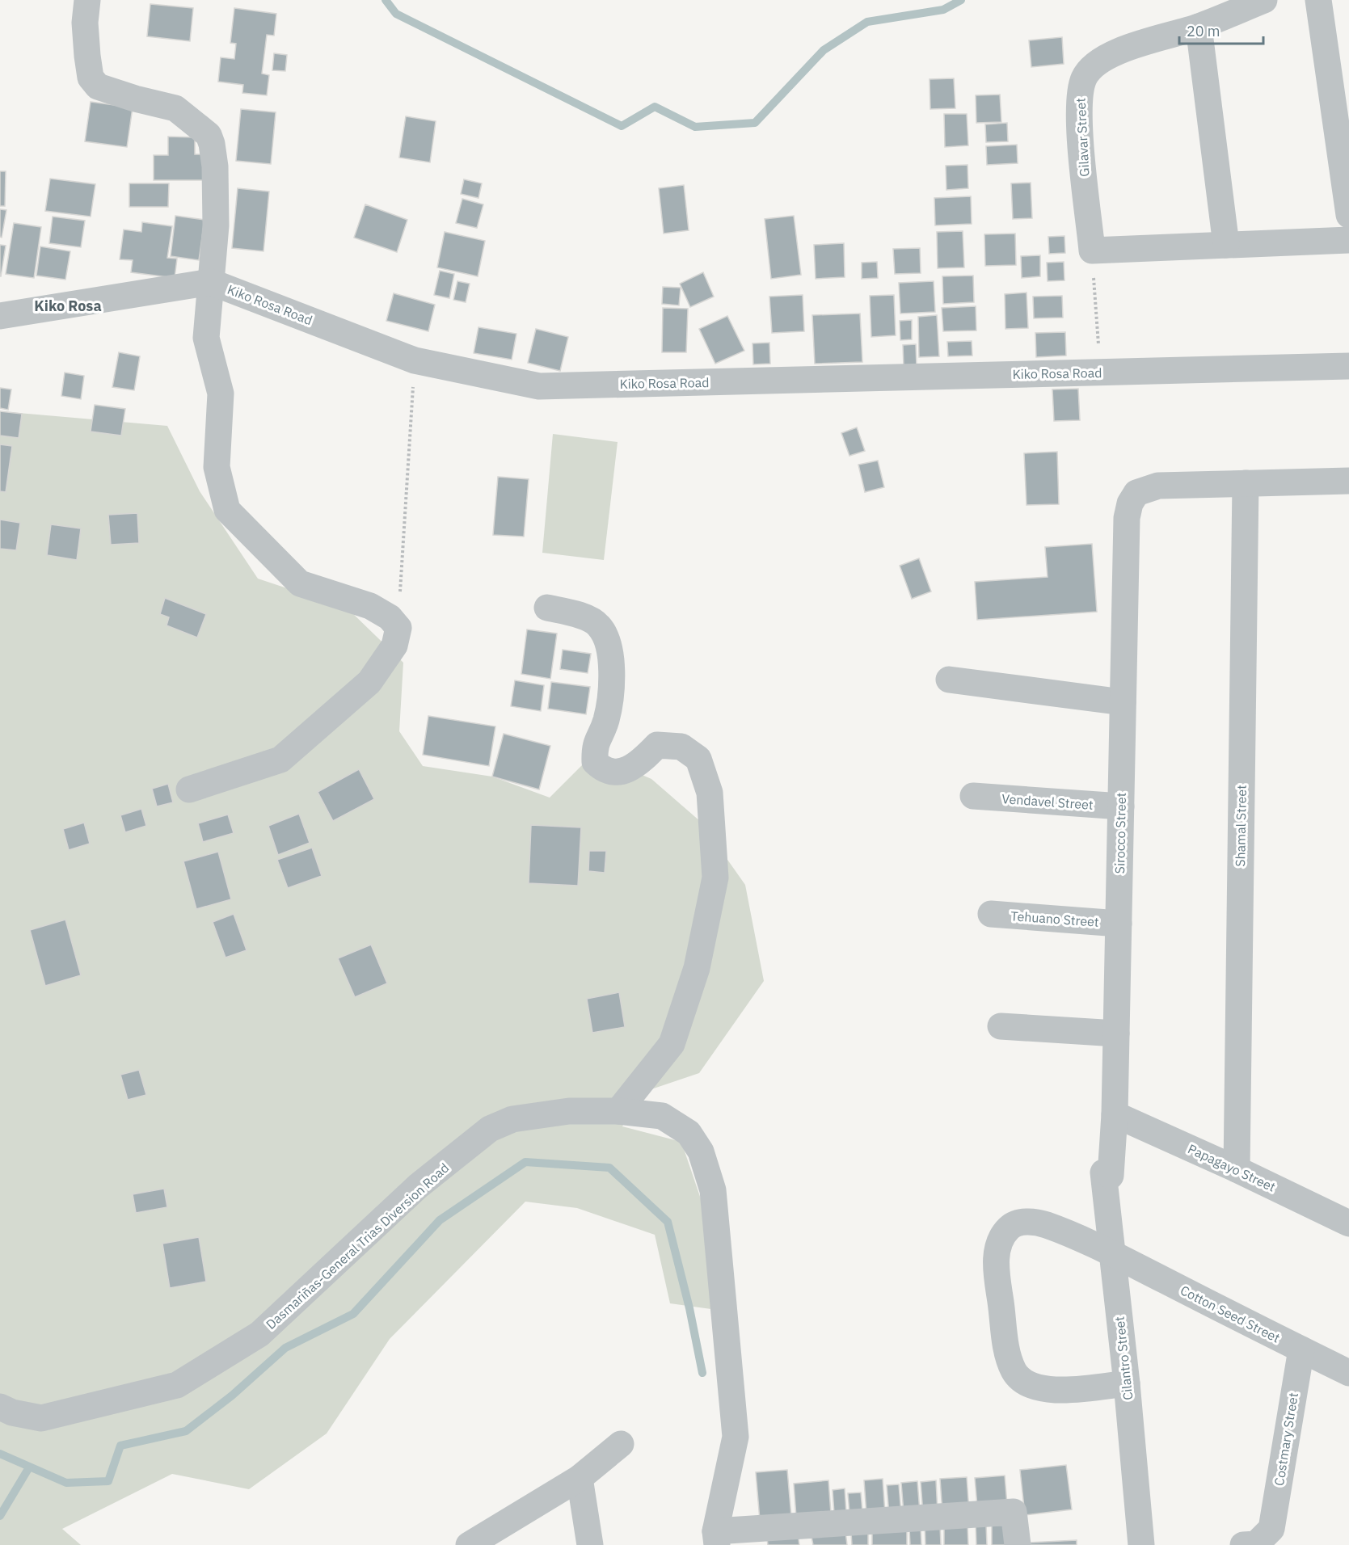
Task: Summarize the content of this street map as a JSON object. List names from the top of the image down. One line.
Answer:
{"streets":{"street":["Gilavar Street","Kiko Rosa Road","Vendavel Street","Shamal Street","Sirocco Street","Tehuano Street","Papagayo Street","Dasmariñas-General Trias Diversion Road","Cotton Seed Street","Cilantro Street","Costmary Street"]},"crossings":[["Vendavel Street","Sirocco Street"],["Shamal Street","Sirocco Street"],["Shamal Street","Papagayo Street"],["Sirocco Street","Tehuano Street"],["Sirocco Street","Papagayo Street"],["Sirocco Street","Cilantro Street"],["Cotton Seed Street","Cilantro Street"],["Cotton Seed Street","Costmary Street"]],"districts":["Kiko Rosa"],"scale_bar":"20 m"}
